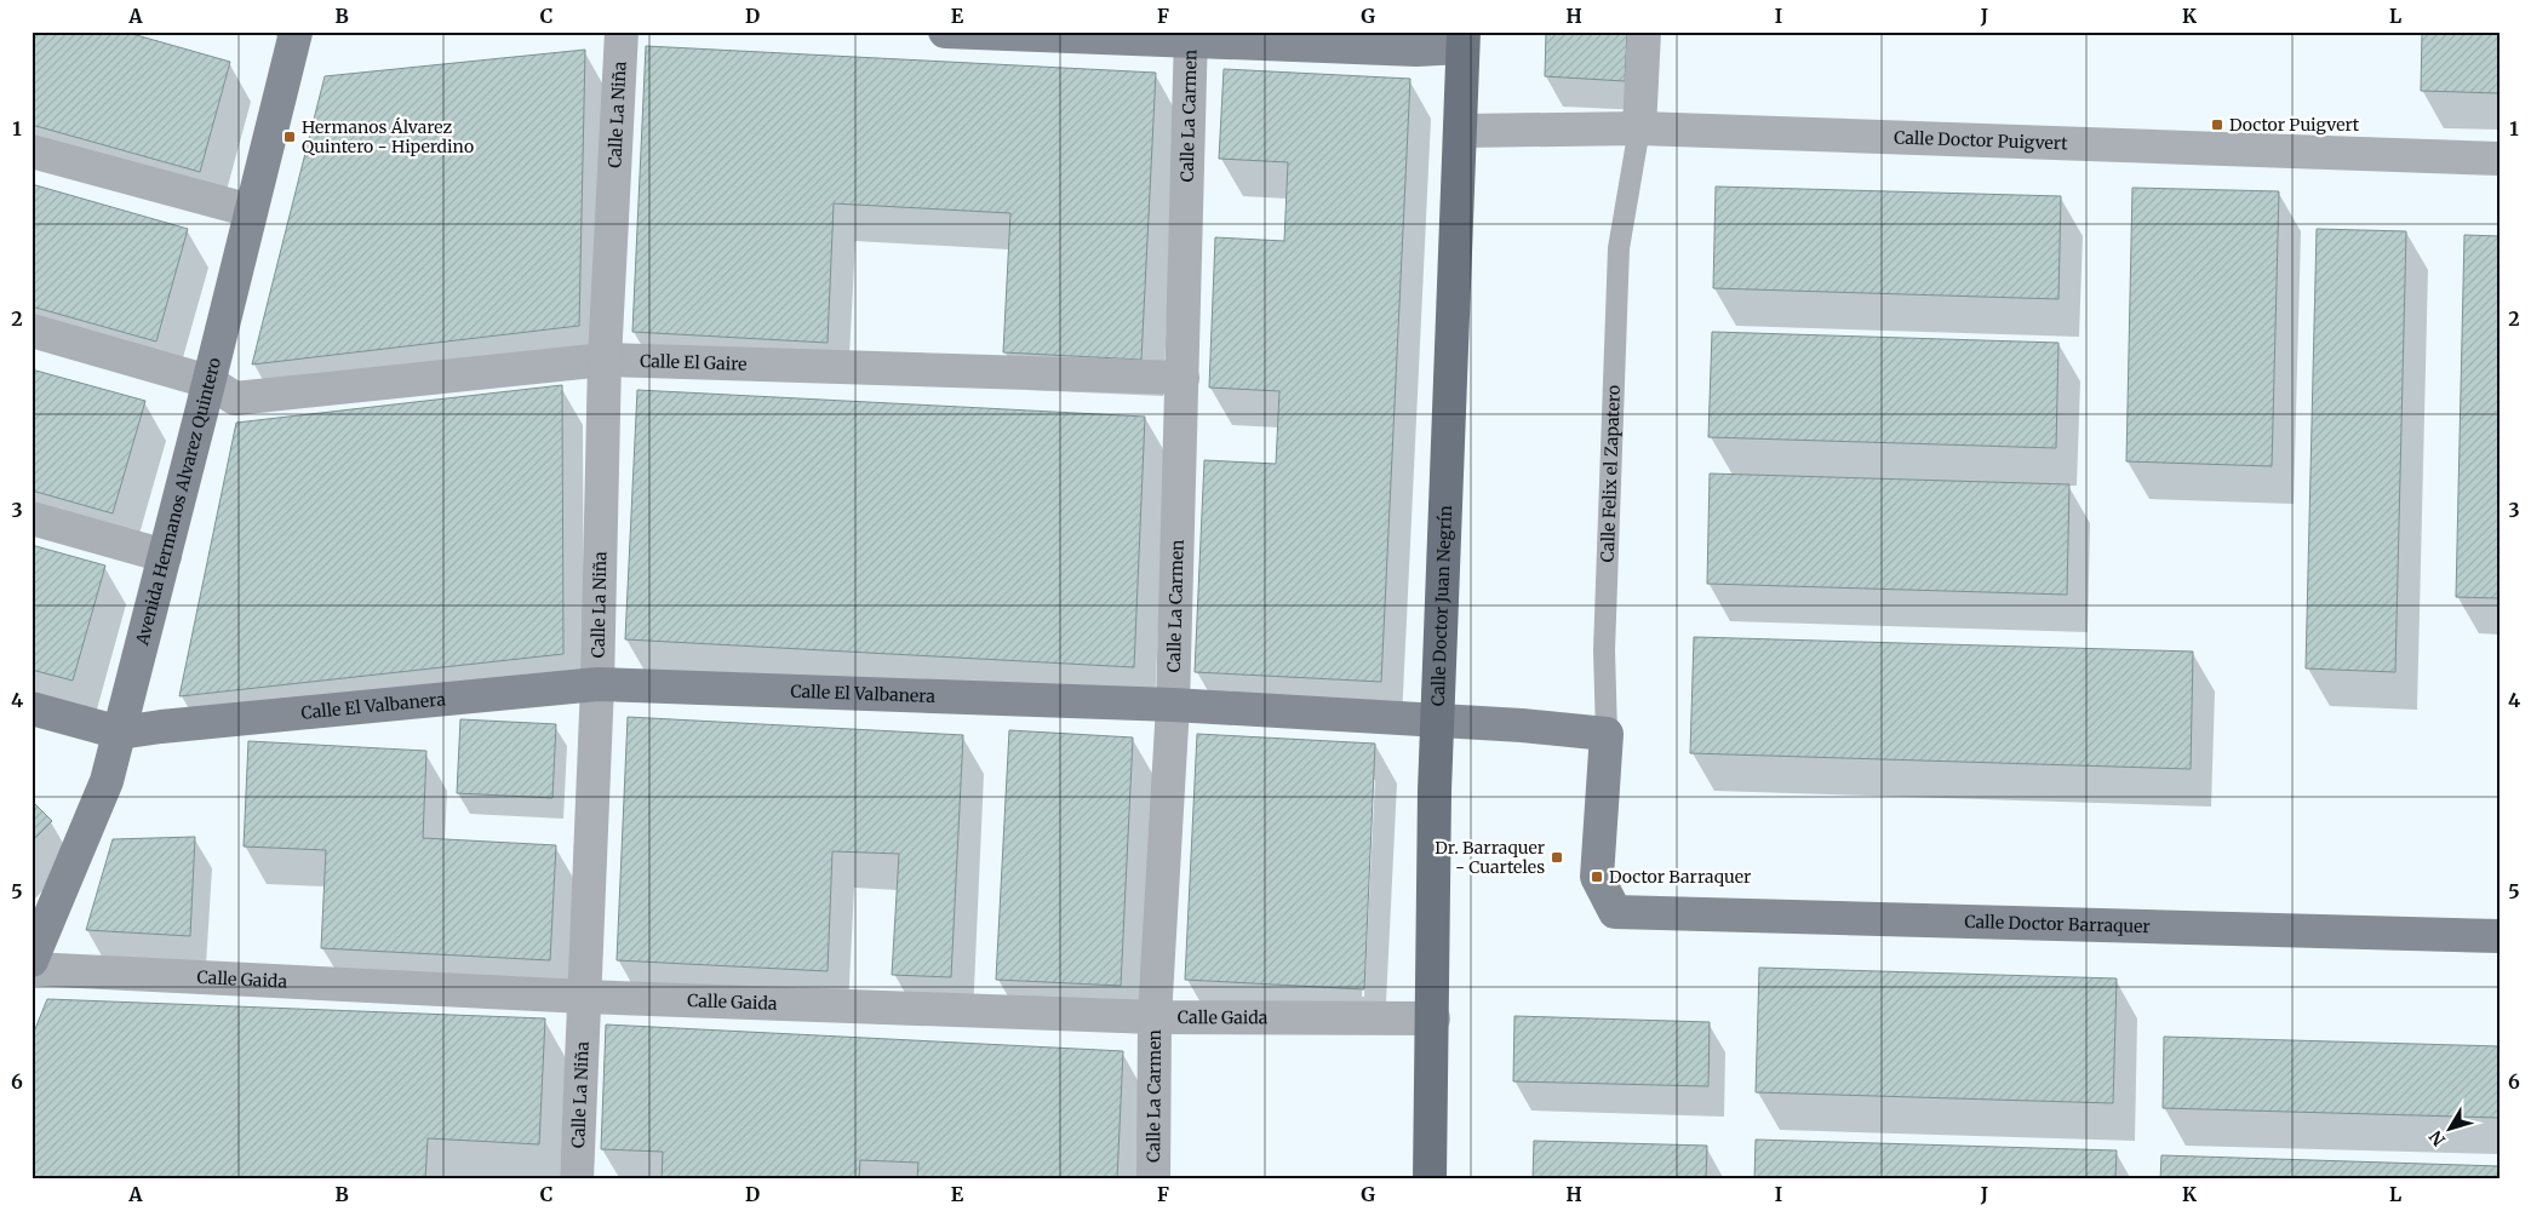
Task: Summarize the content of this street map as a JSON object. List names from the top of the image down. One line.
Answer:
{"streets":{"main road":["Calle Doctor Juan Negrín"],"street":["Calle La Niña","Calle La Carmen","Calle Doctor Puigvert","Calle El Gaire","Calle Felix el Zapatero","Avenida Hermanos Alvarez Quintero","Calle El Valbanera","Calle Doctor Barraquer","Calle Gaida"]},"crossings":[["Calle La Niña","Calle El Gaire"],["Calle La Niña","Calle El Valbanera"],["Calle La Niña","Calle Gaida"],["Calle La Carmen","Calle El Gaire"],["Calle La Carmen","Calle El Valbanera"],["Calle La Carmen","Calle Gaida"],["Calle Doctor Puigvert","Calle Felix el Zapatero"],["Calle Doctor Puigvert","Calle Doctor Juan Negrín"],["Calle El Gaire","Avenida Hermanos Alvarez Quintero"],["Calle Felix el Zapatero","Calle El Valbanera"],["Calle Felix el Zapatero","Calle Doctor Barraquer"],["Avenida Hermanos Alvarez Quintero","Calle El Valbanera"],["Calle Doctor Juan Negrín","Calle El Valbanera"],["Calle Doctor Juan Negrín","Calle Gaida"]],"places":{"transit":["Doctor Puigvert","Hermanos Álvarez Quintero - Hiperdino","Dr. Barraquer - Cuarteles","Doctor Barraquer"]},"north":"bottom left","grid":{"columns":["A","B","C","D","E","F","G","H","I","J","K","L"],"rows":["1","2","3","4","5","6"]}}
